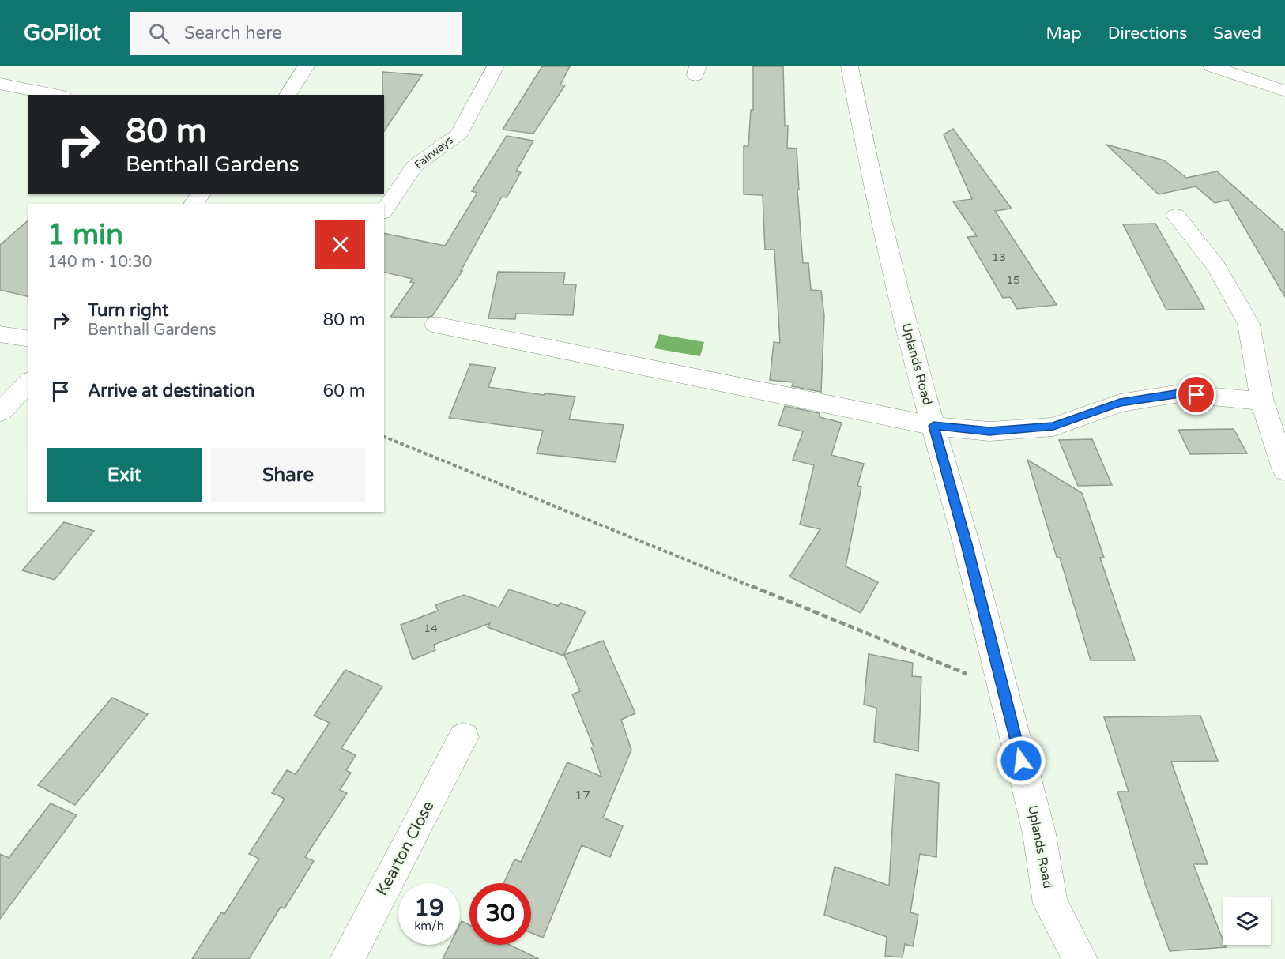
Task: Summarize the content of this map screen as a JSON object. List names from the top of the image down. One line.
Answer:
{"streets":{"street":["Fairways","Uplands Road","Kearton Close"]},"house_numbers":["13","15","14","17"],"page":{"header":"GoPilot","search":"Search here","nav":["Map","Directions","Saved"],"turn":["80 m","Benthall Gardens"],"heading":["1 min","140 m · 10:30"],"list":[{"name":"Turn right","note":"Benthall Gardens","value":"80 m"},{"name":"Arrive at destination","value":"60 m"}],"buttons":["Exit","Share"],"speed":"19 km/h","limit":"30"}}
